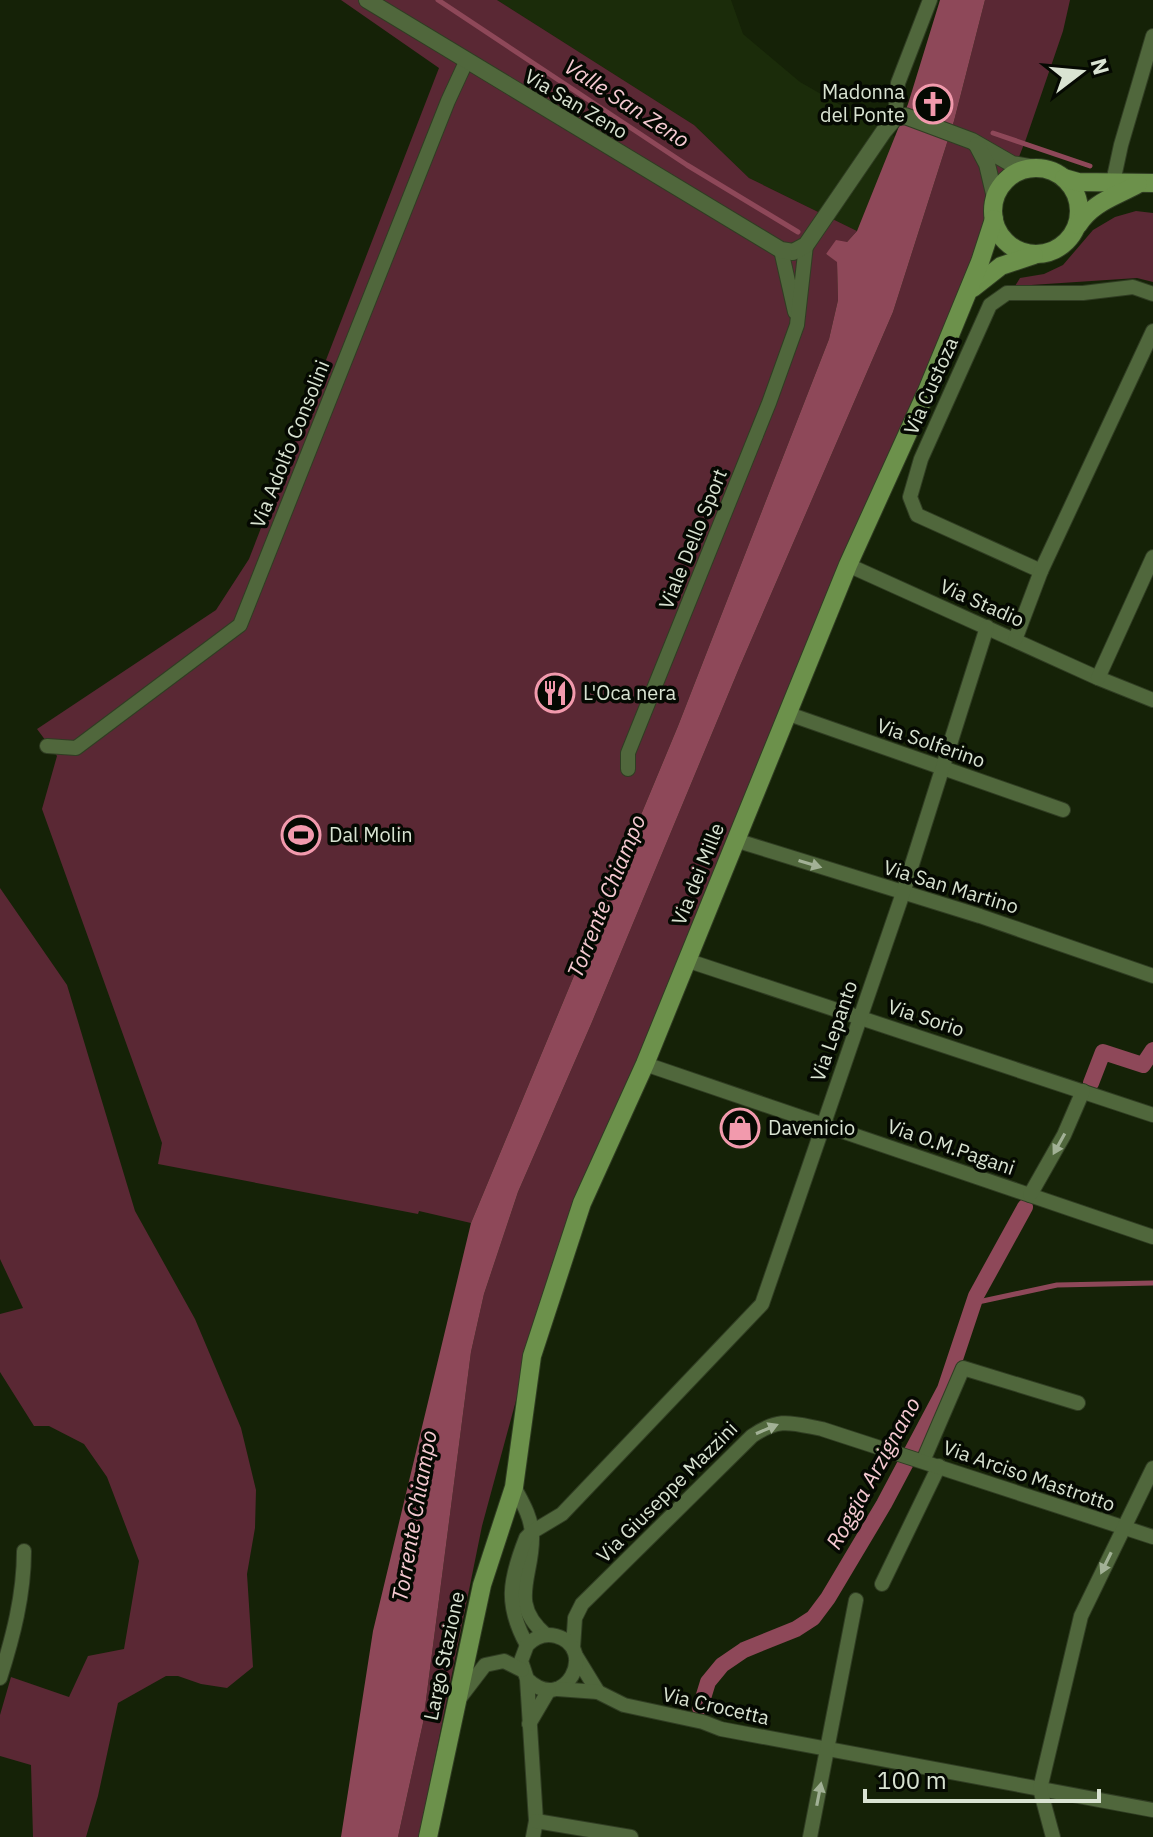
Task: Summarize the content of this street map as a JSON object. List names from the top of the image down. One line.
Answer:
{"streets":{"main road":["Via dei Mille","Largo Stazione"],"street":["Via San Zeno","Via Custoza","Via Adolfo Consolini","Viale Dello Sport","Via Stadio","Via Solferino","Via San Martino","Via Sorio","Via Lepanto","Via O.M.Pagani","Via Arciso Mastrotto","Via Giuseppe Mazzini","Via Crocetta"]},"crossings":[["Via San Zeno","Via Adolfo Consolini"],["Via Stadio","Via dei Mille"],["Via Stadio","Via Lepanto"],["Via Solferino","Via dei Mille"],["Via Solferino","Via Lepanto"],["Via dei Mille","Via San Martino"],["Via dei Mille","Via Sorio"],["Via dei Mille","Via O.M.Pagani"],["Via dei Mille","Largo Stazione"],["Via San Martino","Via Lepanto"],["Via Sorio","Via Lepanto"],["Via Lepanto","Via O.M.Pagani"],["Via Arciso Mastrotto","Via Giuseppe Mazzini"],["Via Giuseppe Mazzini","Via Crocetta"]],"one_way":["Via San Martino","Via Giuseppe Mazzini"],"water":["Valle San Zeno","Torrente Chiampo","Roggia Arzignano"],"places":{"church":["Madonna del Ponte"],"restaurant":["L'Oca nera"],"sports":["Dal Molin"],"shop":["Davenicio"]},"scale_bar":"100 m","north":"right"}
